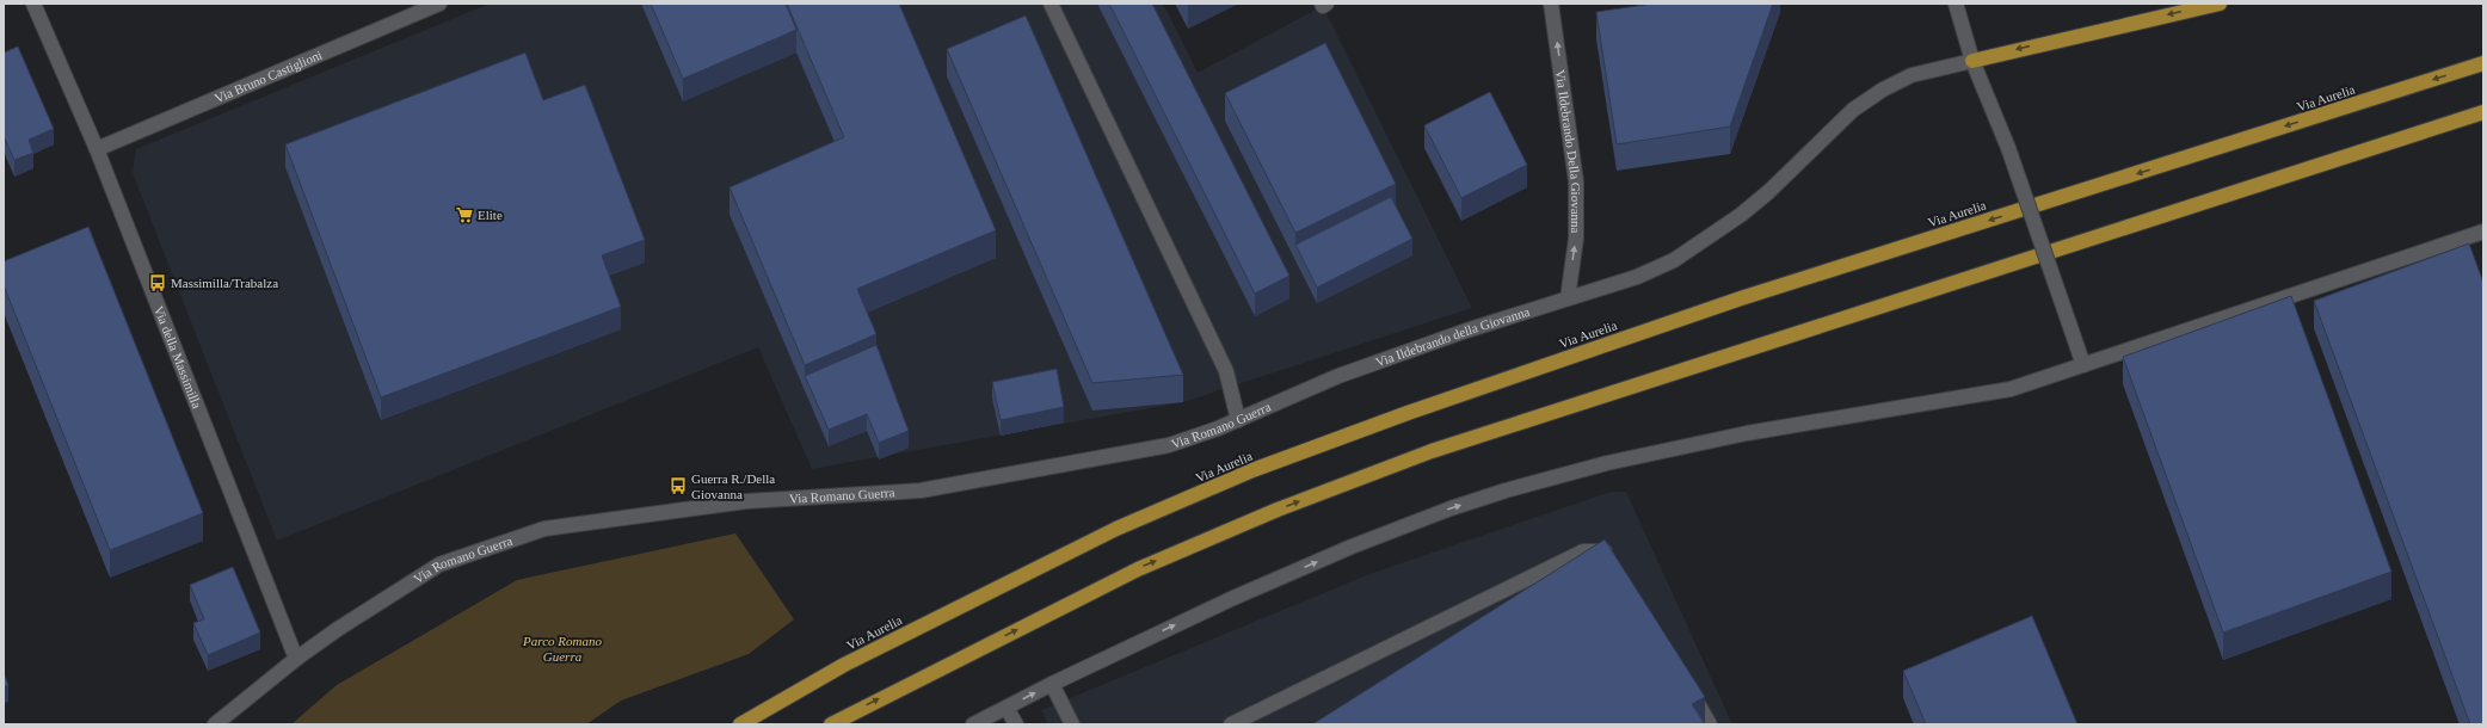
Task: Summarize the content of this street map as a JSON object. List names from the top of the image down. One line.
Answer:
{"streets":{"highway":["Via Aurelia"],"street":["Via Bruno Castiglioni","Via Ildebrando Della Giovanna","Via Ildebrando della Giovanna","Via della Massimilla","Via Romano Guerra"]},"crossings":[["Via Bruno Castiglioni","Via della Massimilla"],["Via Ildebrando Della Giovanna","Via Ildebrando della Giovanna"],["Via Ildebrando della Giovanna","Via Romano Guerra"],["Via della Massimilla","Via Romano Guerra"]],"one_way":["Via Ildebrando Della Giovanna"],"parks":["Parco Romano Guerra"],"places":{"supermarket":["Elite"],"bus stop":["Massimilla/Trabalza","Guerra R./Della Giovanna"]}}
